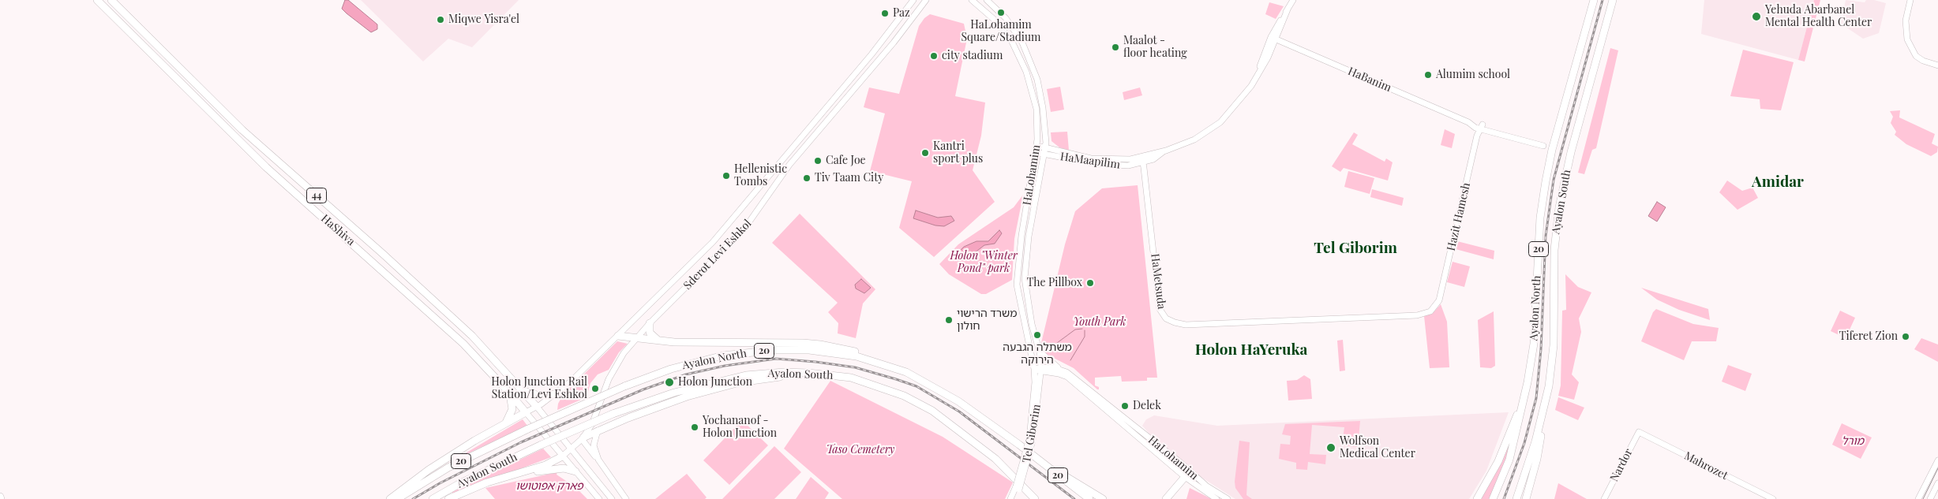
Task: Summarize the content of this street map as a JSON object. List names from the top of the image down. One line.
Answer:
{"streets":{"highway":["44","Ayalon South","HaShiva","20","Ayalon North"],"main road":["HaBanim","HaMaapilim","HaLohamim","Hazit Hamesh","Sderot Levi Eshkol","HaMetsuda","Tel Giborim","Nardor","Mahrozet"]},"crossings":[["HaBanim","HaMaapilim"],["HaBanim","Hazit Hamesh"],["HaMaapilim","HaLohamim"],["HaMaapilim","HaMetsuda"],["HaLohamim","Tel Giborim"],["44","HaShiva"],["44","Sderot Levi Eshkol"],["Hazit Hamesh","HaMetsuda"],["HaShiva","Sderot Levi Eshkol"],["Nardor","Mahrozet"]],"districts":["Amidar","Tel Giborim","Holon HaYeruka"],"parks":["Holon \"Winter Pond\" park","Youth Park","מורל","Taso Cemetery","פארק אפוטושו"],"places":["HaLohamim Square/Stadium","Paz","Yehuda Abarbanel Mental Health Center","Miqwe Yisra'el","Maalot - floor heating","city stadium","Alumim school","Kantri sport plus","Cafe Joe","Hellenistic Tombs","Tiv Taam City","The Pillbox","משרד הרישוי חולון","משתלה הגבעה הירוקה","Tiferet Zion","Holon Junction","Holon Junction Rail Station/Levi Eshkol","Delek","Yochananof - Holon Junction","Wolfson Medical Center"]}
